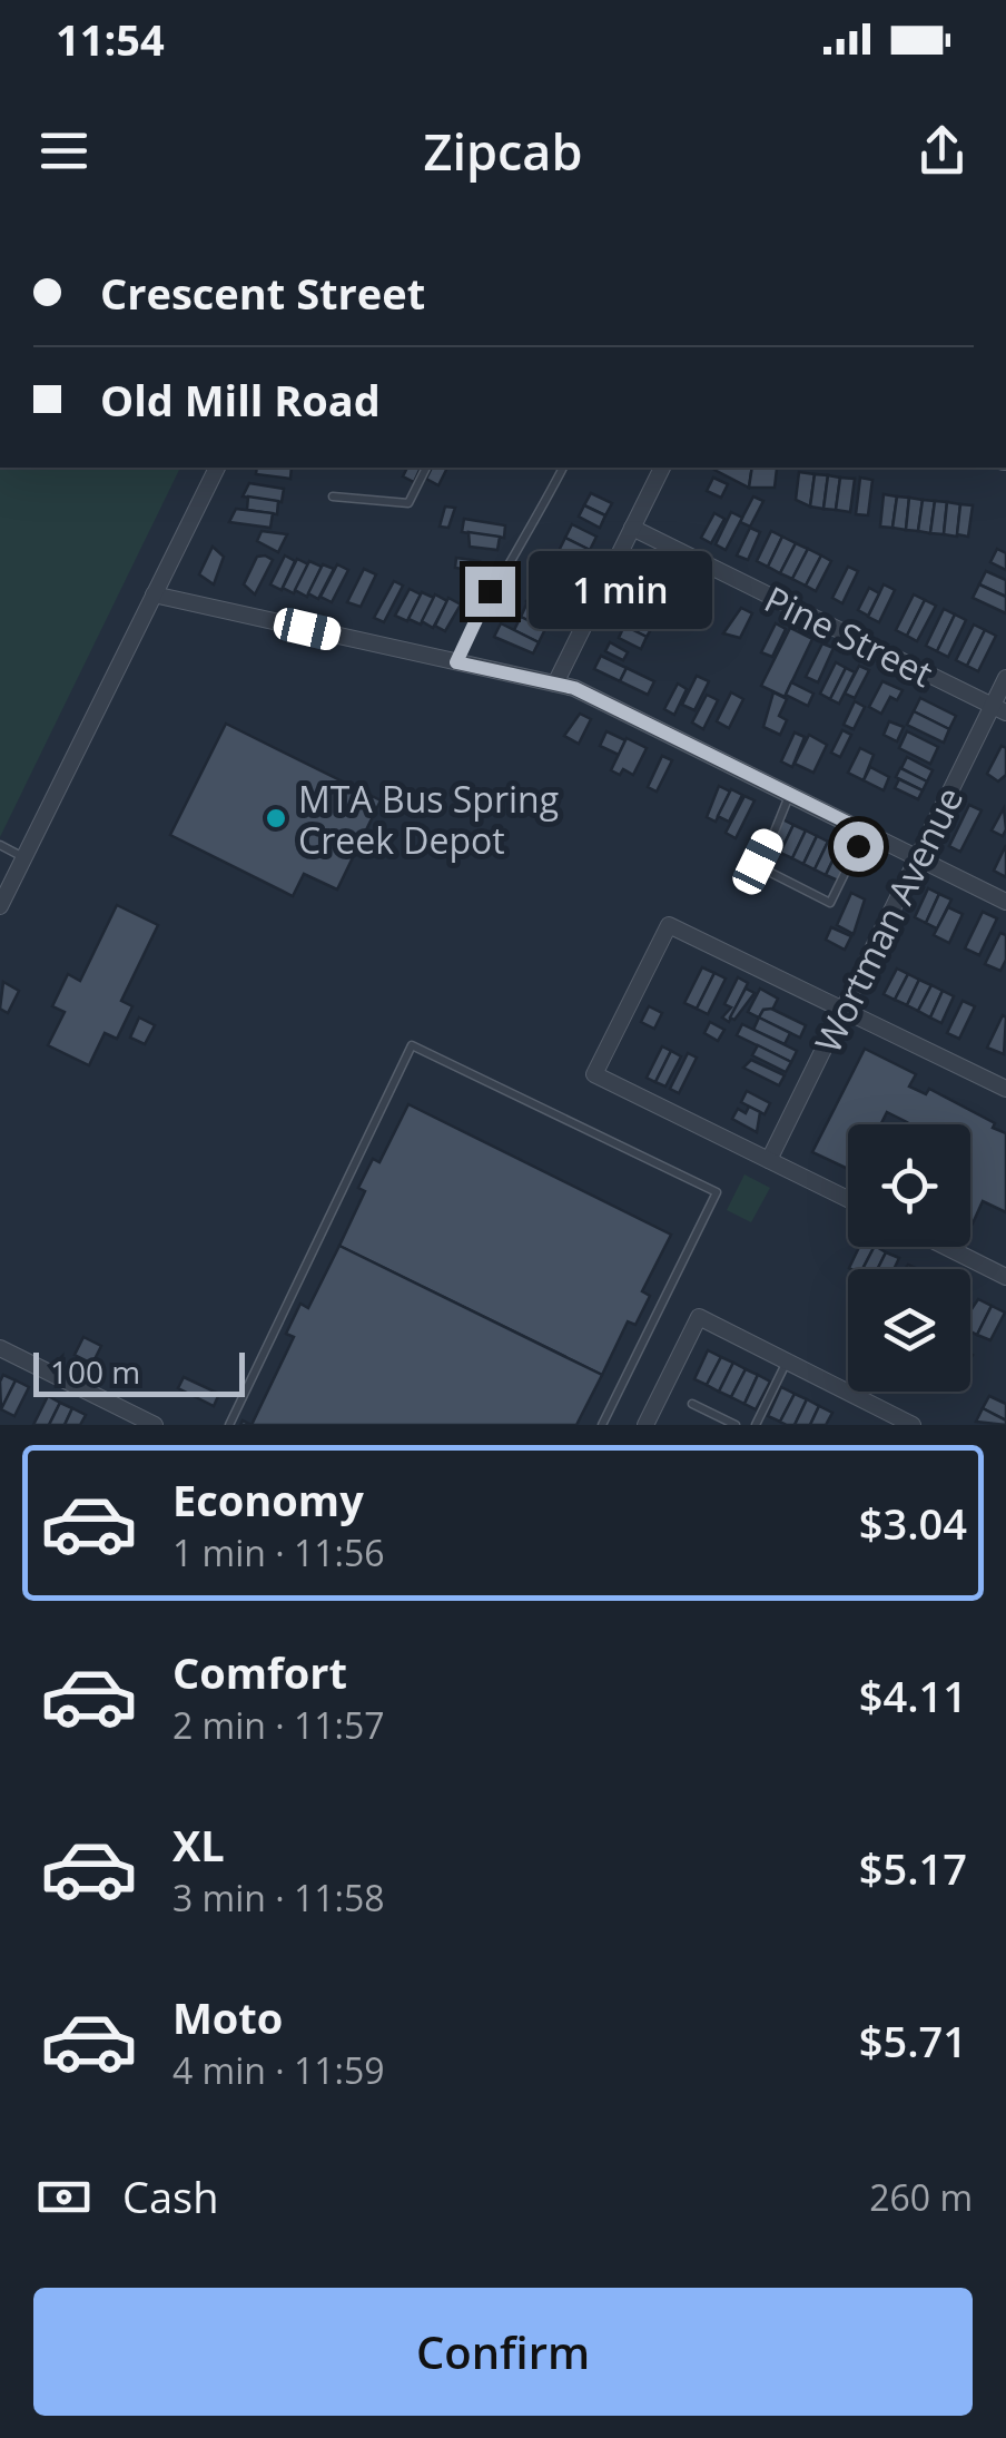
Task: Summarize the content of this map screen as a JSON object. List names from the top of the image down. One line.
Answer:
{"streets":{"street":["Pine Street","Wortman Avenue"]},"crossings":[["Pine Street","Wortman Avenue"]],"places":["MTA Bus Spring Creek Depot"],"scale_bar":"100 m","page":{"status":"11:54","header":"Zipcab","banner":["Crescent Street","Old Mill Road"],"bubble":"1 min","scale":"100 m","list":[{"name":"Economy","note":"1 min · 11:56","value":"$3.04"},{"name":"Comfort","note":"2 min · 11:57","value":"$4.11"},{"name":"XL","note":"3 min · 11:58","value":"$5.17"},{"name":"Moto","note":"4 min · 11:59","value":"$5.71"}],"pay":["Cash","260 m"],"buttons":"Confirm"}}
